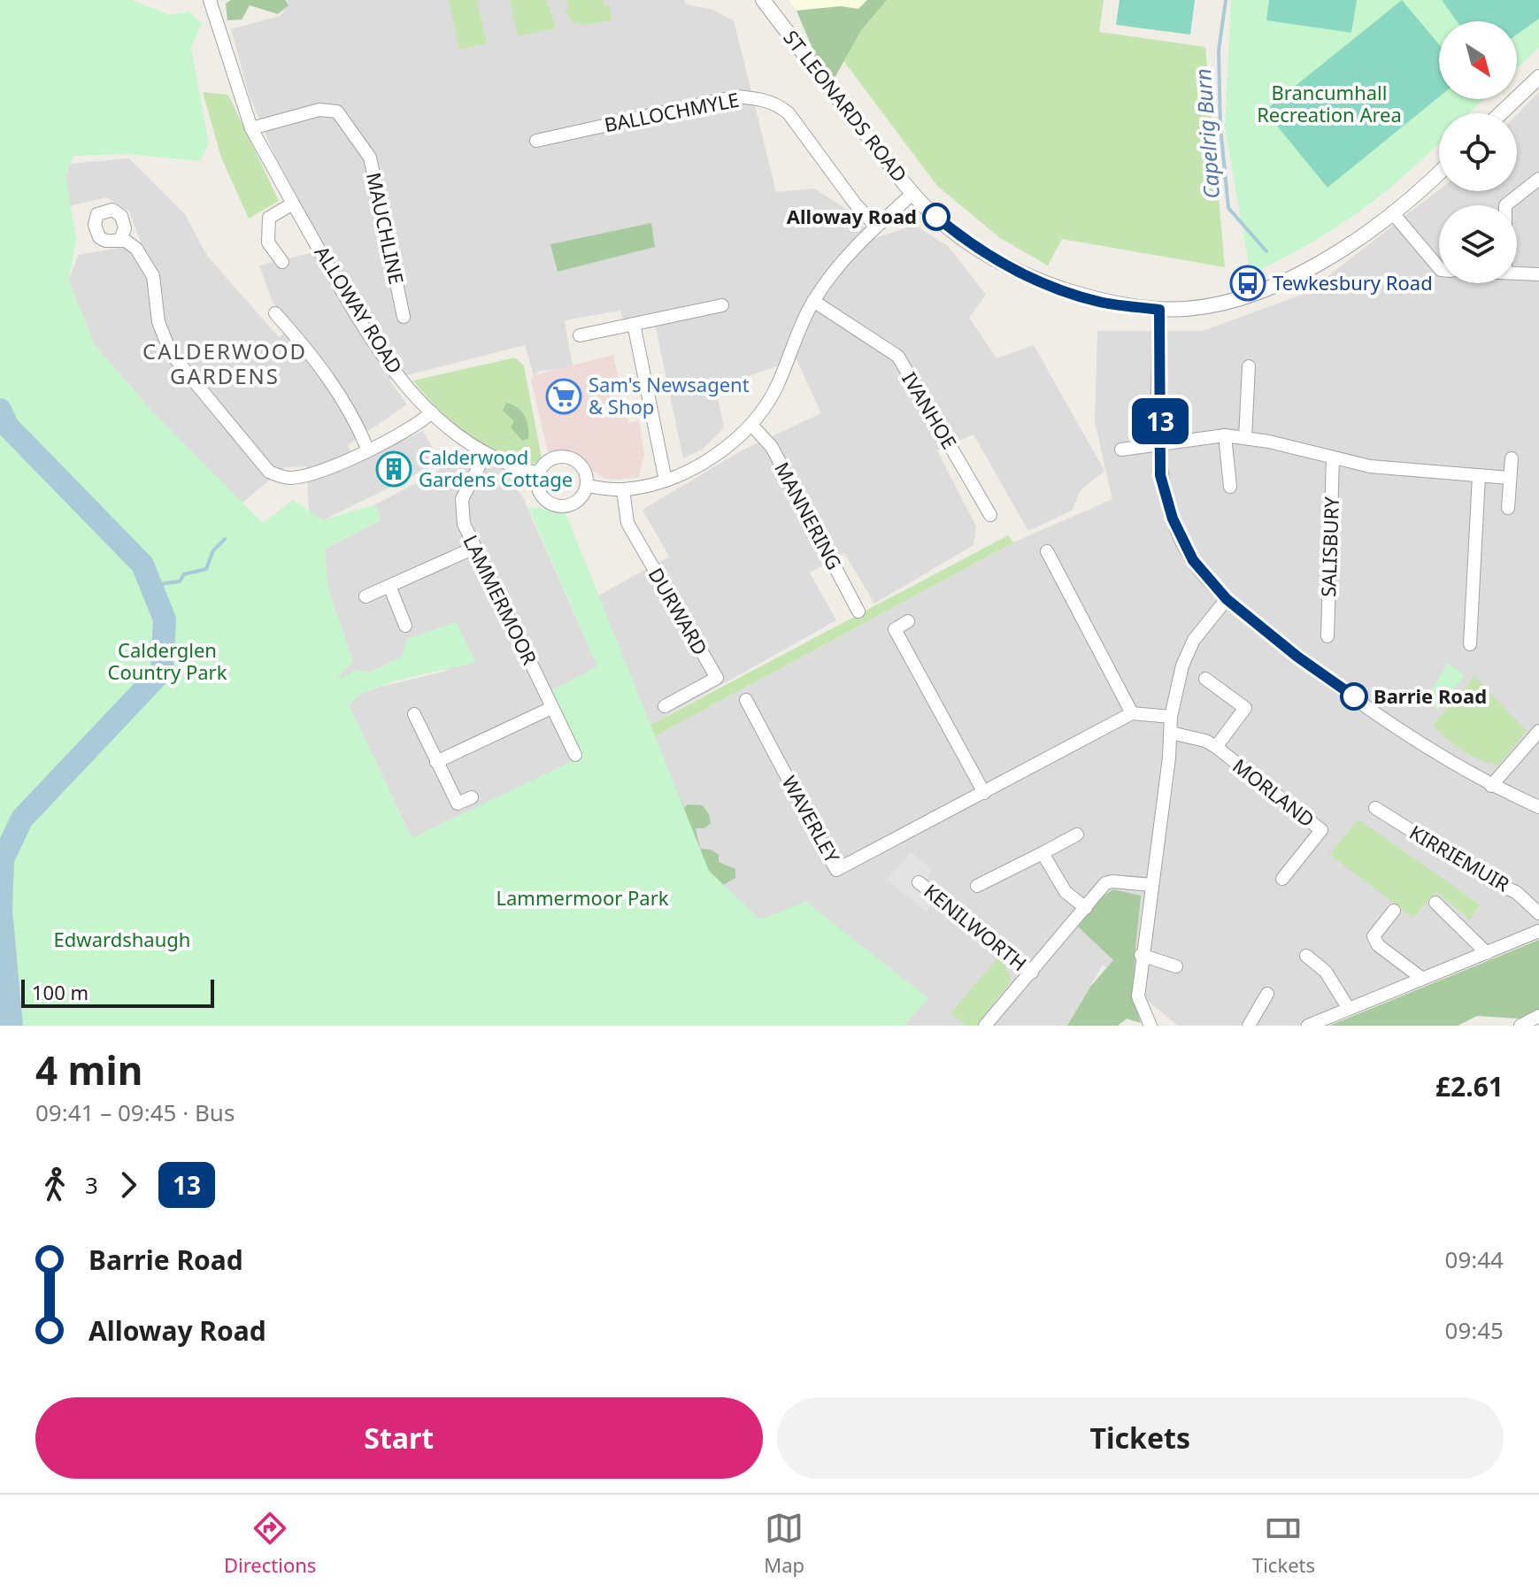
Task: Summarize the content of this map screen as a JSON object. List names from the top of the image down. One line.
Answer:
{"streets":{"street":["ST LEONARDS ROAD","BALLOCHMYLE","MAUCHLINE","ALLOWAY ROAD","IVANHOE","MANNERING","SALISBURY","LAMMERMOOR","DURWARD","MORLAND","WAVERLEY","KIRRIEMUIR","KENILWORTH"]},"crossings":[["MAUCHLINE","ALLOWAY ROAD"],["ALLOWAY ROAD","LAMMERMOOR"]],"districts":["CALDERWOOD GARDENS"],"water":["Capelrig Burn"],"parks":["Brancumhall Recreation Area","Calderglen Country Park","Lammermoor Park","Edwardshaugh"],"places":{"other":["Alloway Road","Barrie Road"],"bus stop":["Tewkesbury Road"],"supermarket":["Sam's Newsagent & Shop"],"building":["Calderwood Gardens Cottage"]},"lines":["bus line 13"],"scale_bar":"100 m","north":"bottom right","page":{"on_map":"13","scale":"100 m","heading":["4 min","09:41 – 09:45 · Bus","£2.61"],"legs":["3","13"],"list":[{"name":"Barrie Road","value":"09:44"},{"name":"Alloway Road","value":"09:45"}],"buttons":["Start","Tickets"],"tabs":["Directions","Map","Tickets"]}}
